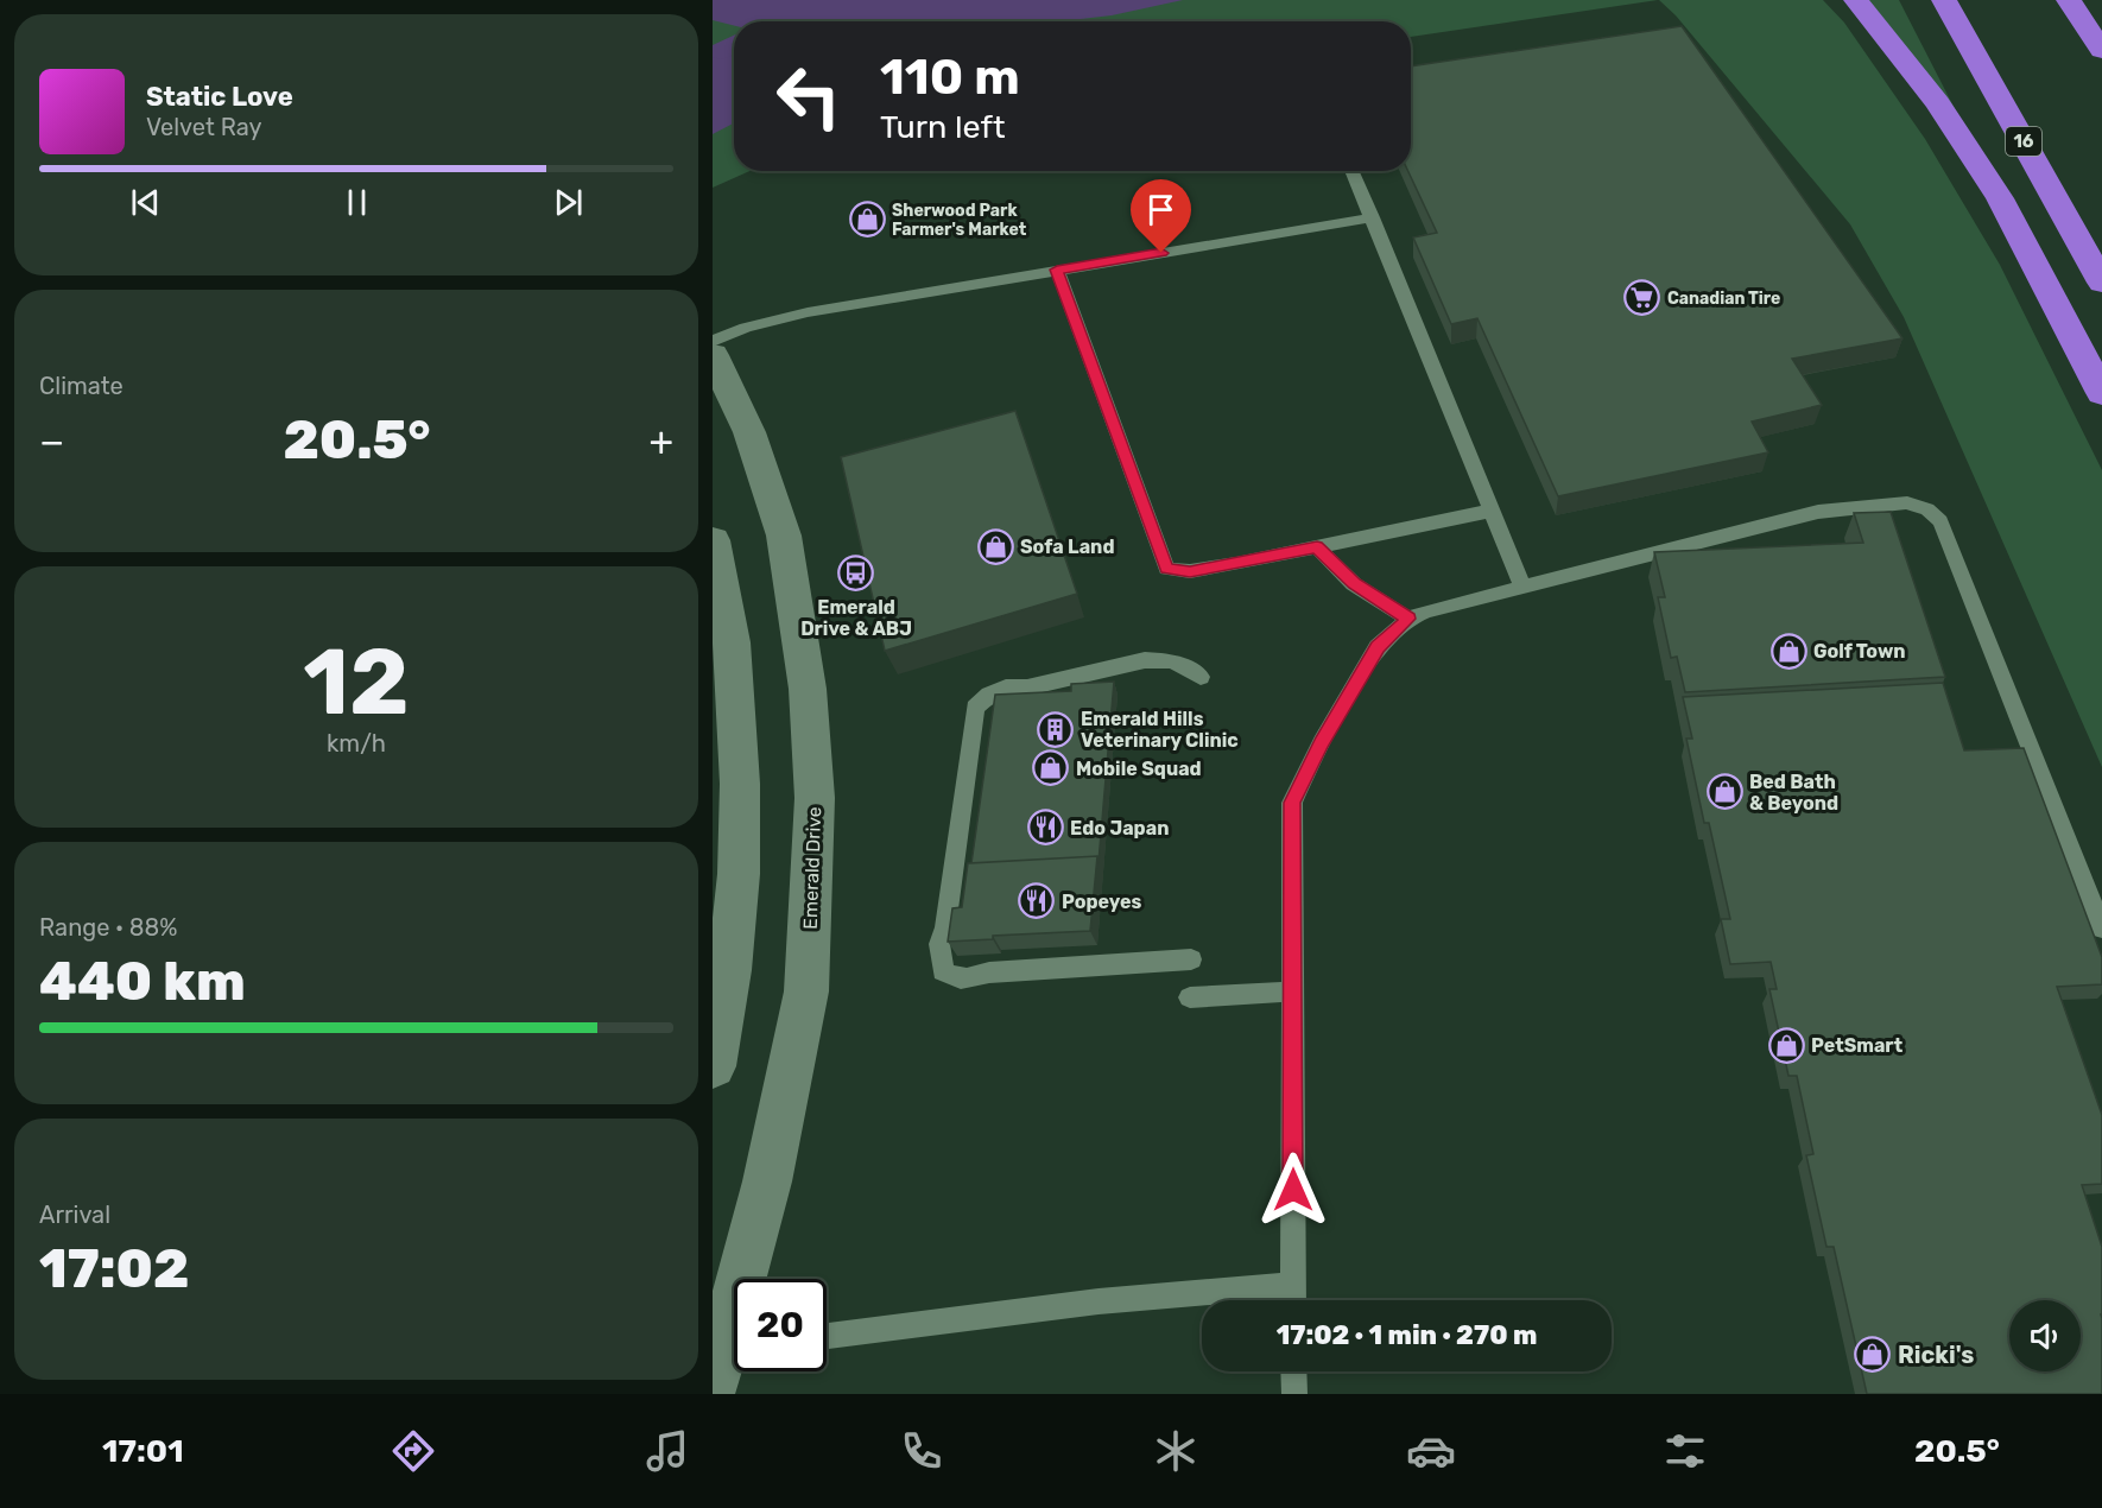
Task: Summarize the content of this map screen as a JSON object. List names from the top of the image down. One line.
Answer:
{"streets":{"highway":["16"],"street":["Emerald Drive"]},"places":{"shop":["Sherwood Park Farmer's Market","Sofa Land","Golf Town","Mobile Squad","Bed Bath & Beyond","PetSmart","Ricki's"],"supermarket":["Canadian Tire"],"bus stop":["Emerald Drive & ABJ"],"building":["Emerald Hills Veterinary Clinic"],"restaurant":["Edo Japan","Popeyes"]},"page":{"turn":["110 m","Turn left"],"song":["Static Love","Velvet Ray"],"tile":["Climate",["12","km/h"],["Range · 88%","440 km"],["Arrival","17:02"]],"heat":["−","20.5°","+"],"limit":"20","trip":"17:02 · 1 min · 270 m","tabs":["17:01","20.5°"]}}
